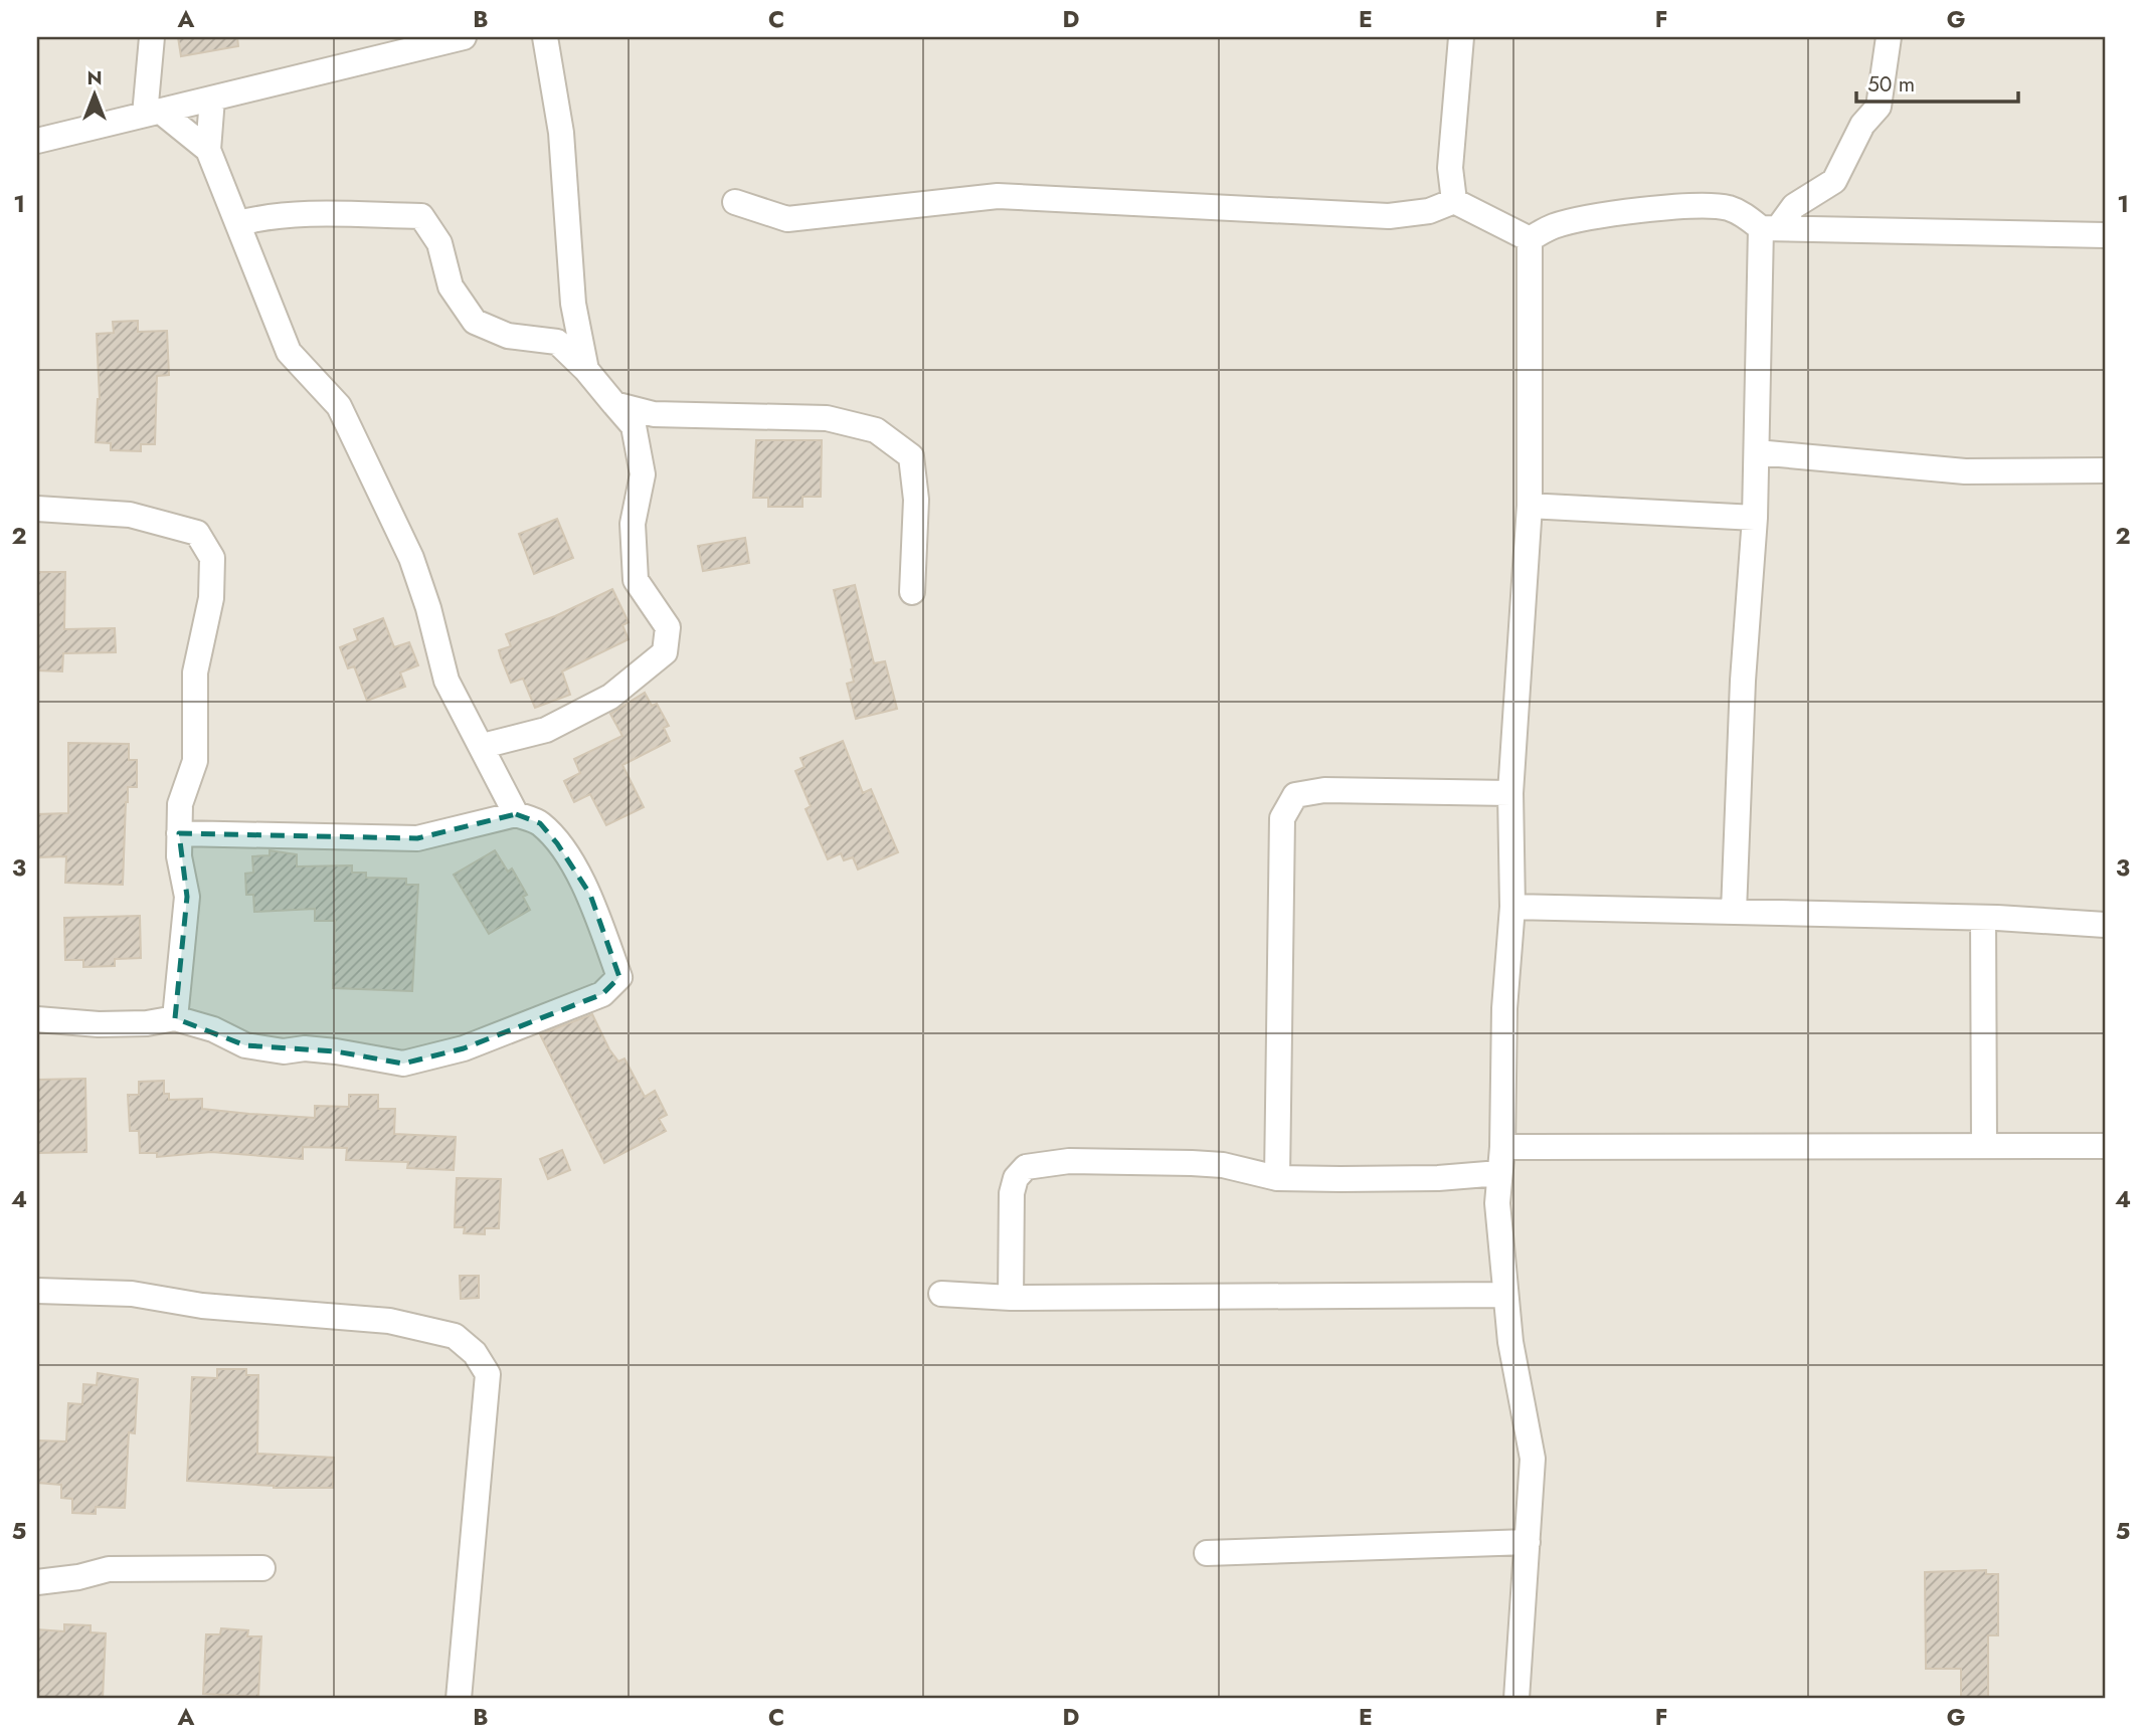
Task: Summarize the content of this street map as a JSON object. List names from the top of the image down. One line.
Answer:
{"scale_bar":"50 m","north":"top","grid":{"columns":["A","B","C","D","E","F","G"],"rows":["1","2","3","4","5"]}}
